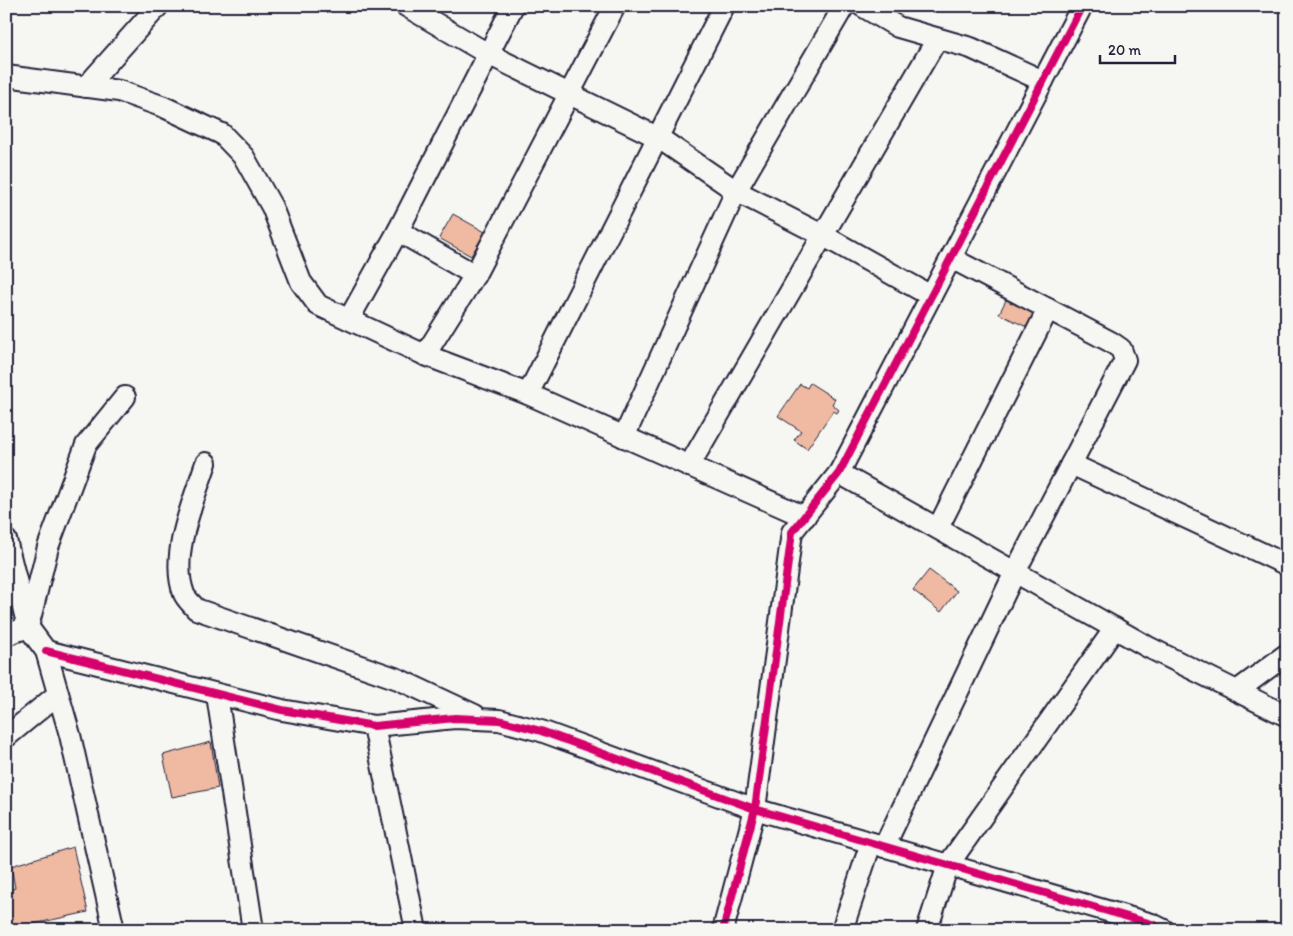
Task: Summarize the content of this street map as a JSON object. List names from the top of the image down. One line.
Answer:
{"scale_bar":"20 m"}
